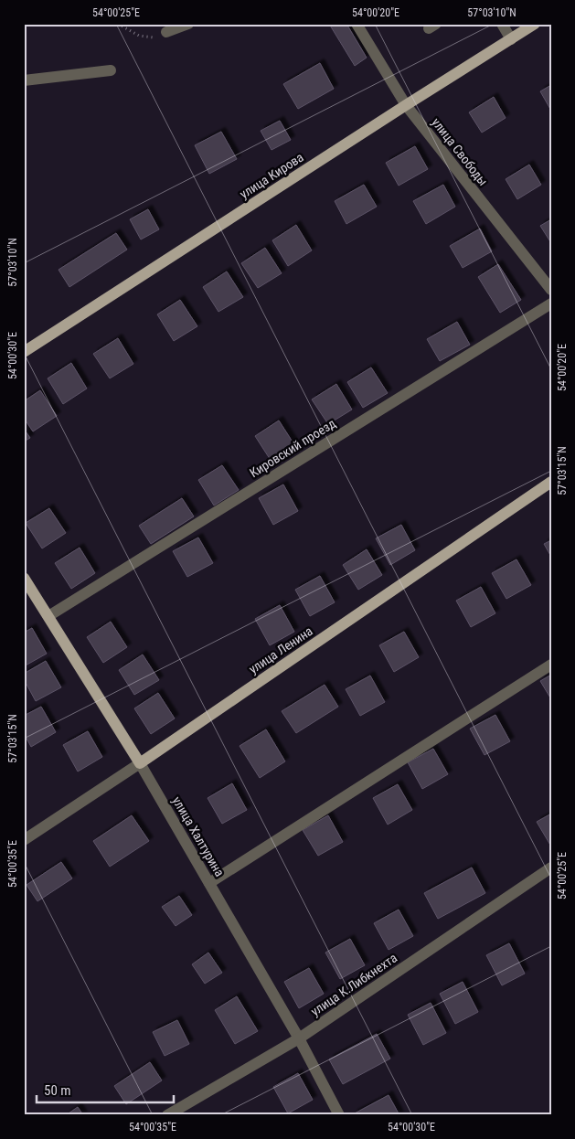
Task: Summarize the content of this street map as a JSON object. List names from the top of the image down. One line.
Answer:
{"streets":{"main road":["улица Кирова","улица Ленина","улица Халтурина"],"street":["улица Свободы","Кировский проезд","улица К.Либкнехта"]},"crossings":[["улица Свободы","улица Кирова"],["Кировский проезд","улица Халтурина"],["улица Ленина","улица Халтурина"],["улица Халтурина","улица К.Либкнехта"]],"scale_bar":"50 m","coordinates":["54°00'25\"E","54°00'20\"E","57°03'10\"N","54°00'30\"E","57°03'15\"N","54°00'35\"E"]}
